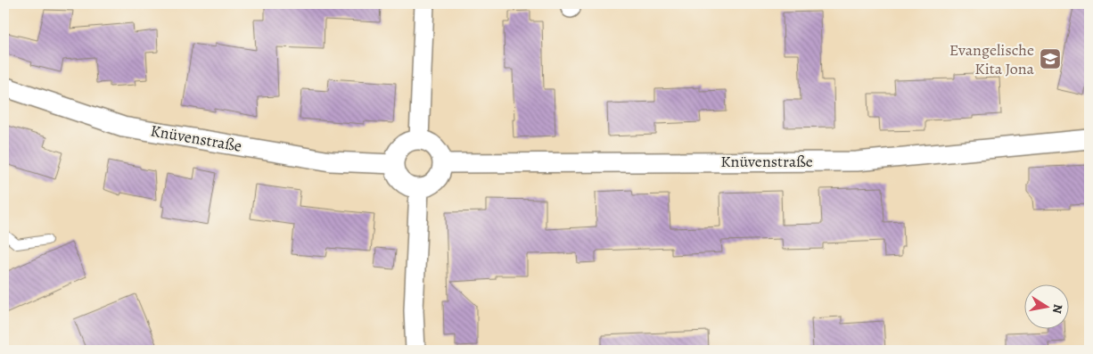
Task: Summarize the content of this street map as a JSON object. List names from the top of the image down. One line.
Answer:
{"streets":{"street":["Knüvenstraße"]},"places":{"school or university":["Evangelische Kita Jona"]},"north":"right"}
